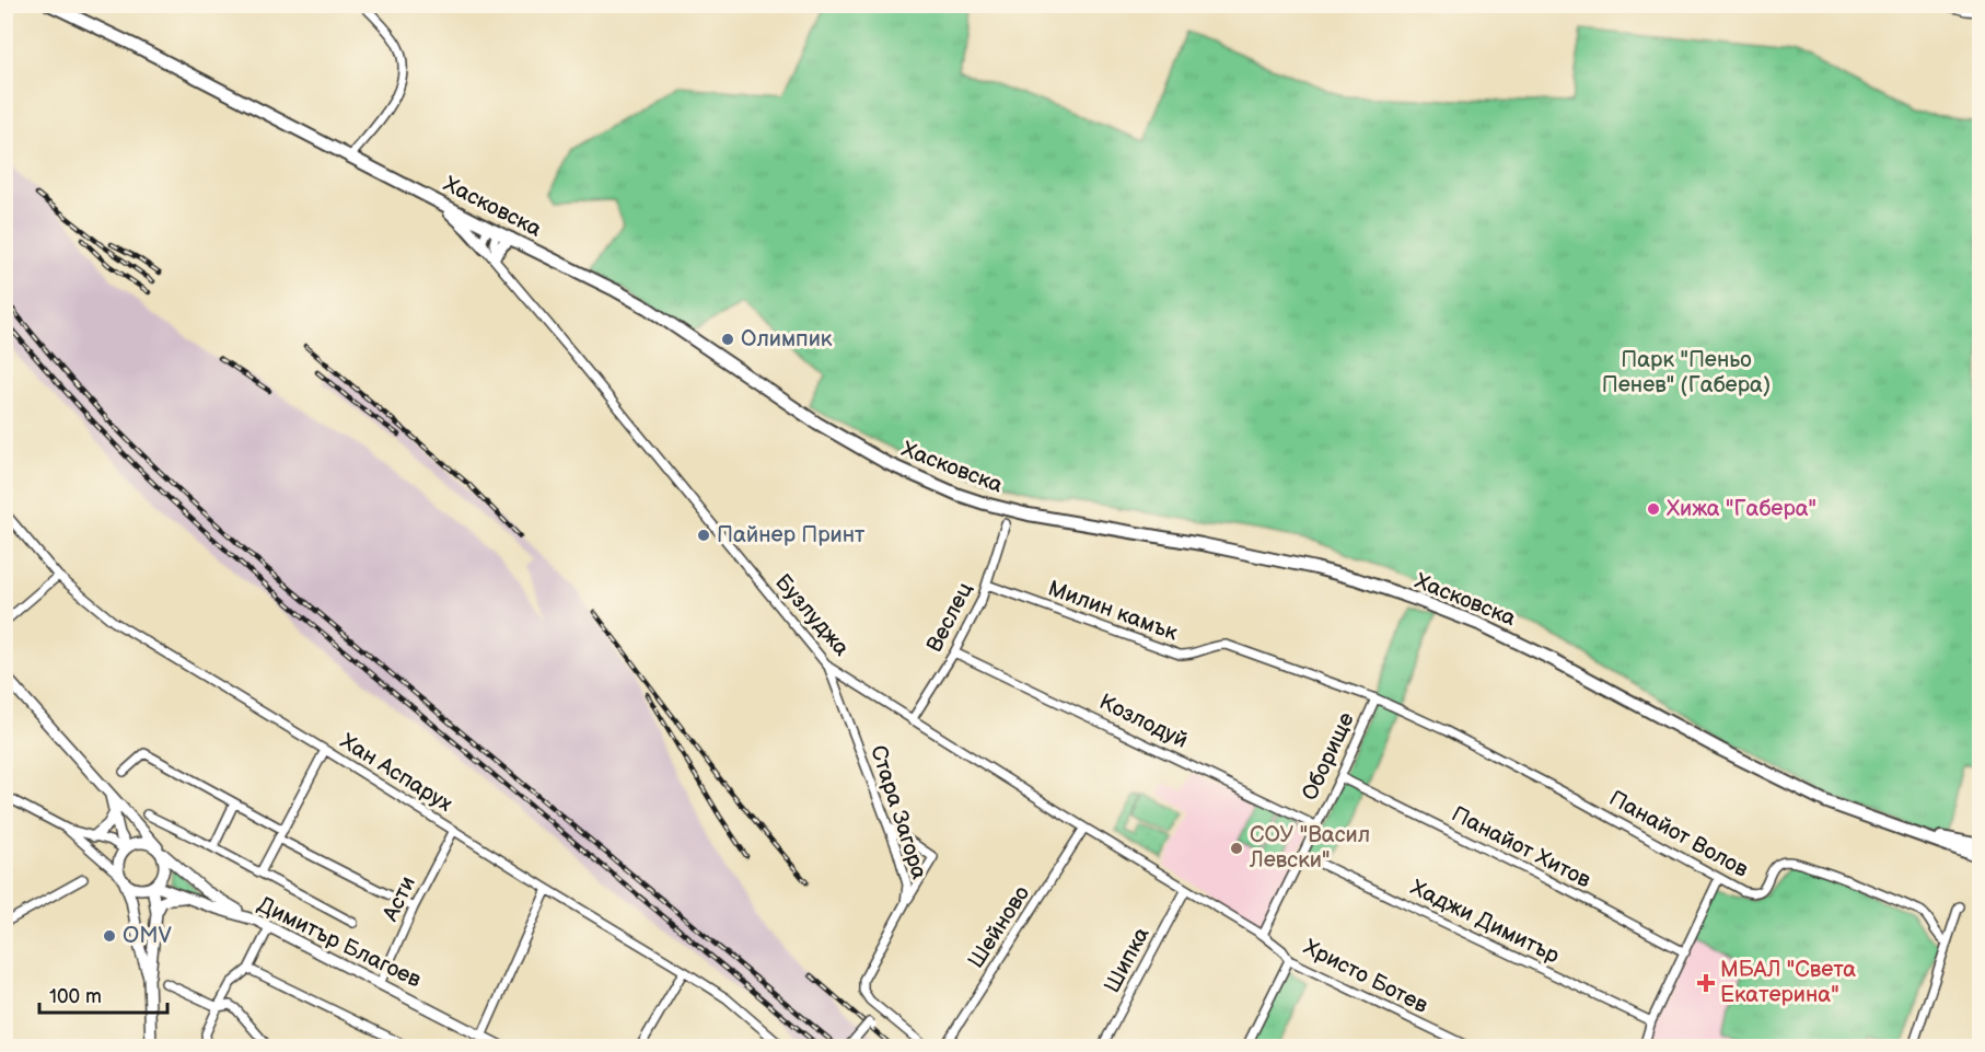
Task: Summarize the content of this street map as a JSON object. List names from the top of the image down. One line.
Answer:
{"streets":{"main road":["Хасковска"],"street":["Милин камък","Бузлуджа","Веслец","Козлодуй","Оборище","Хан Аспарух","Стара Загора","Панайот Волов","Панайот Хитов","Асти","Хаджи Димитър","Шейново","Димитър Благоев","Шипка","Христо Ботев"]},"crossings":[["Милин камък","Веслец"],["Милин камък","Оборище"],["Милин камък","Панайот Волов"],["Бузлуджа","Веслец"],["Бузлуджа","Стара Загора"],["Бузлуджа","Шейново"],["Бузлуджа","Шипка"],["Бузлуджа","Христо Ботев"],["Веслец","Козлодуй"],["Козлодуй","Оборище"],["Оборище","Панайот Волов"],["Оборище","Панайот Хитов"],["Оборище","Хаджи Димитър"],["Оборище","Христо Ботев"],["Хан Аспарух","Асти"],["Асти","Димитър Благоев"],["Шипка","Христо Ботев"]],"parks":["Парк \"Пеньо Пенев\" (Габера)"],"places":{"other":["Олимпик","Хижа \"Габера\"","Пайнер Принт","СОУ \"Васил Левски\"","OMV"],"health":["МБАЛ \"Света Екатерина\""]},"scale_bar":"100 m"}
